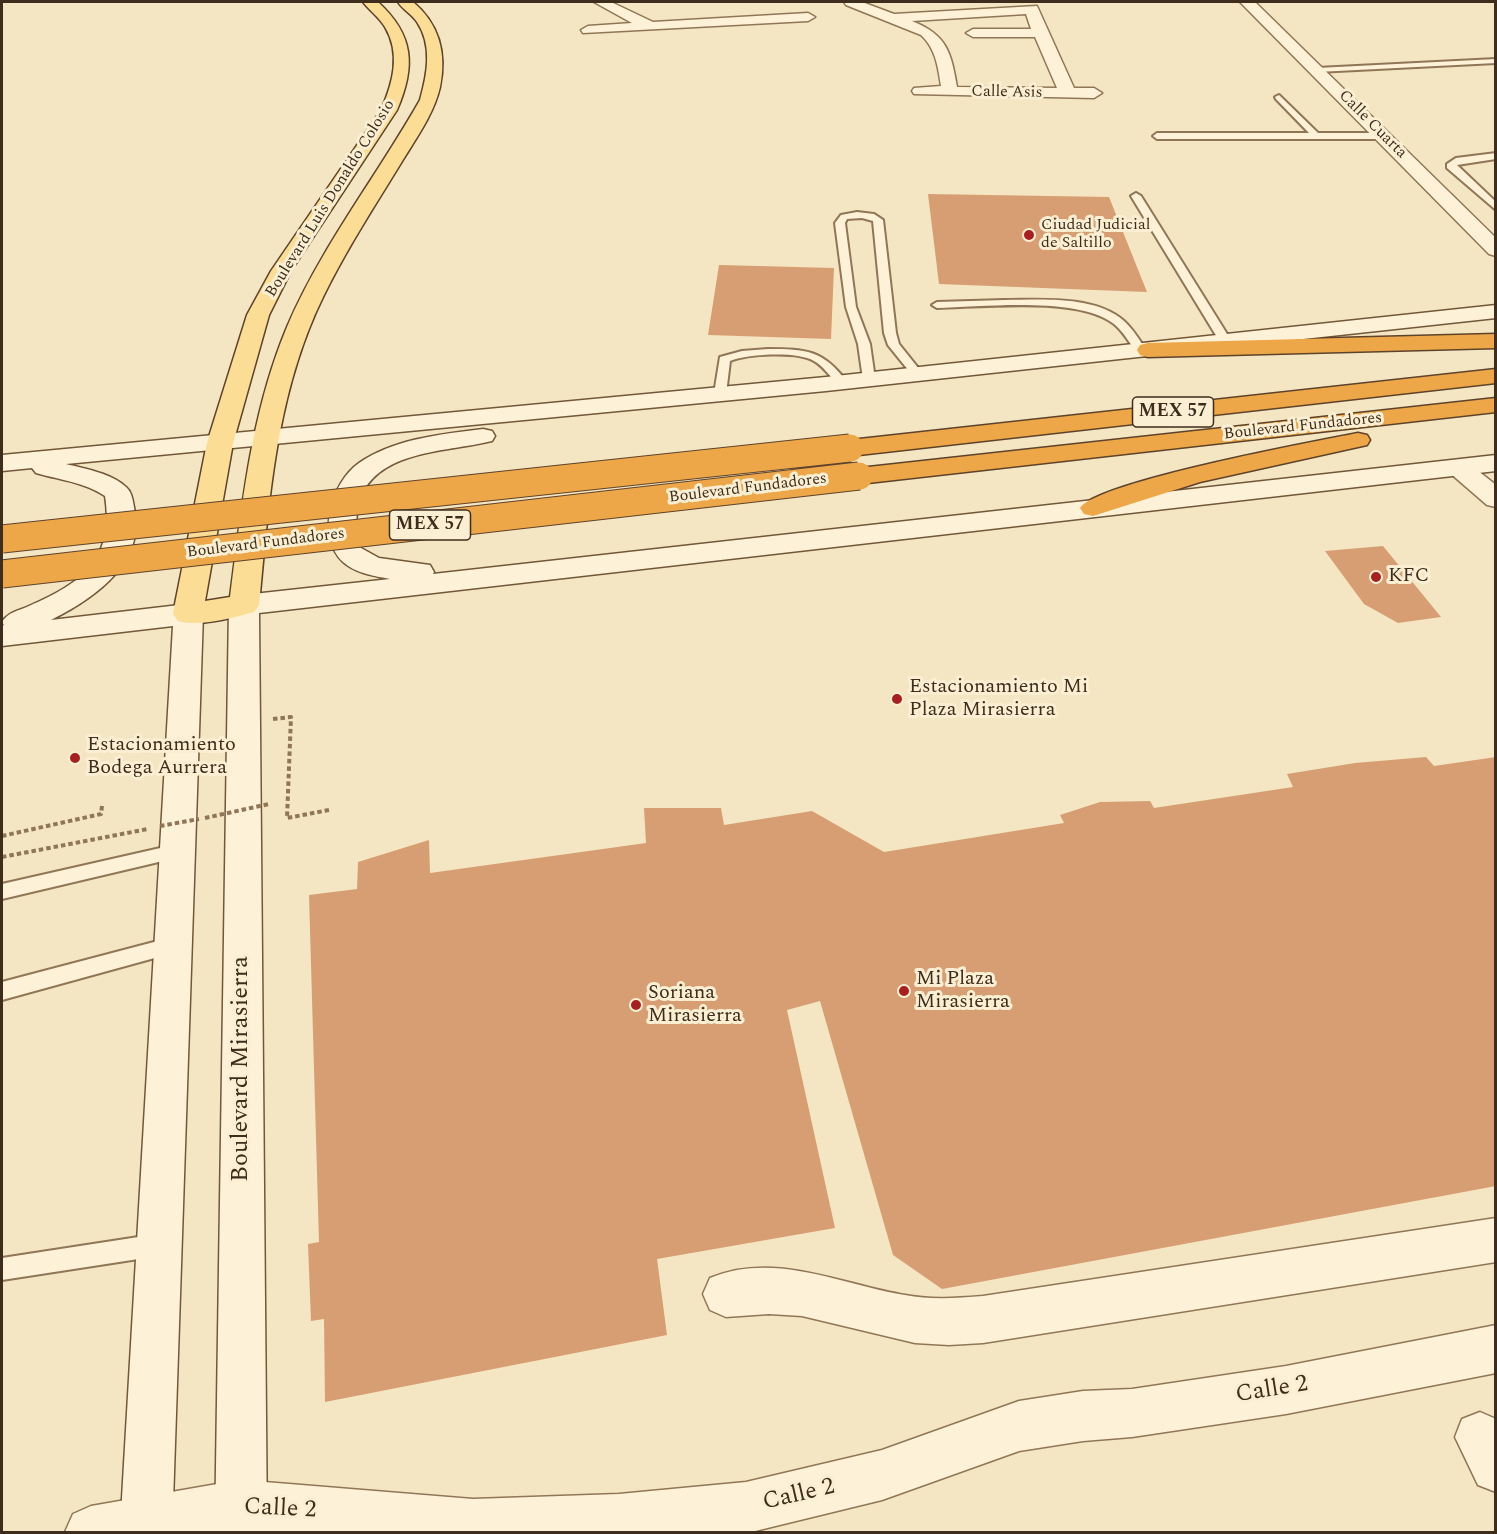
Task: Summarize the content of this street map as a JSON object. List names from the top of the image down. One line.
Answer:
{"streets":{"highway":["MEX 57","Boulevard Fundadores"],"main road":["Calle Asis","Calle Cuarta","Boulevard Luis Donaldo Colosio","Boulevard Mirasierra","Calle 2"]},"crossings":[["Boulevard Luis Donaldo Colosio","Boulevard Mirasierra"],["Boulevard Mirasierra","Calle 2"]],"places":["Ciudad Judicial de Saltillo","KFC","Estacionamiento Mi Plaza Mirasierra","Estacionamiento Bodega Aurrera","Mi Plaza Mirasierra","Soriana Mirasierra"]}
